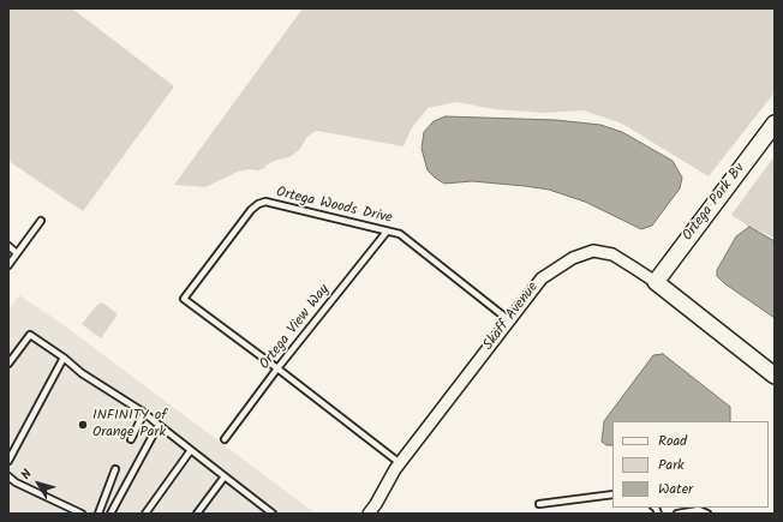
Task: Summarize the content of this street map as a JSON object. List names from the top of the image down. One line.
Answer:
{"streets":{"street":["Ortega Park Bv","Skaff Avenue"],"lane":["Ortega Woods Drive","Ortega View Way"]},"crossings":[["Ortega Park Bv","Skaff Avenue"],["Ortega Woods Drive","Skaff Avenue"],["Ortega Woods Drive","Ortega View Way"]],"places":["INFINITY of Orange Park"],"legend":["Road","Park","Water"],"north":"top left"}
